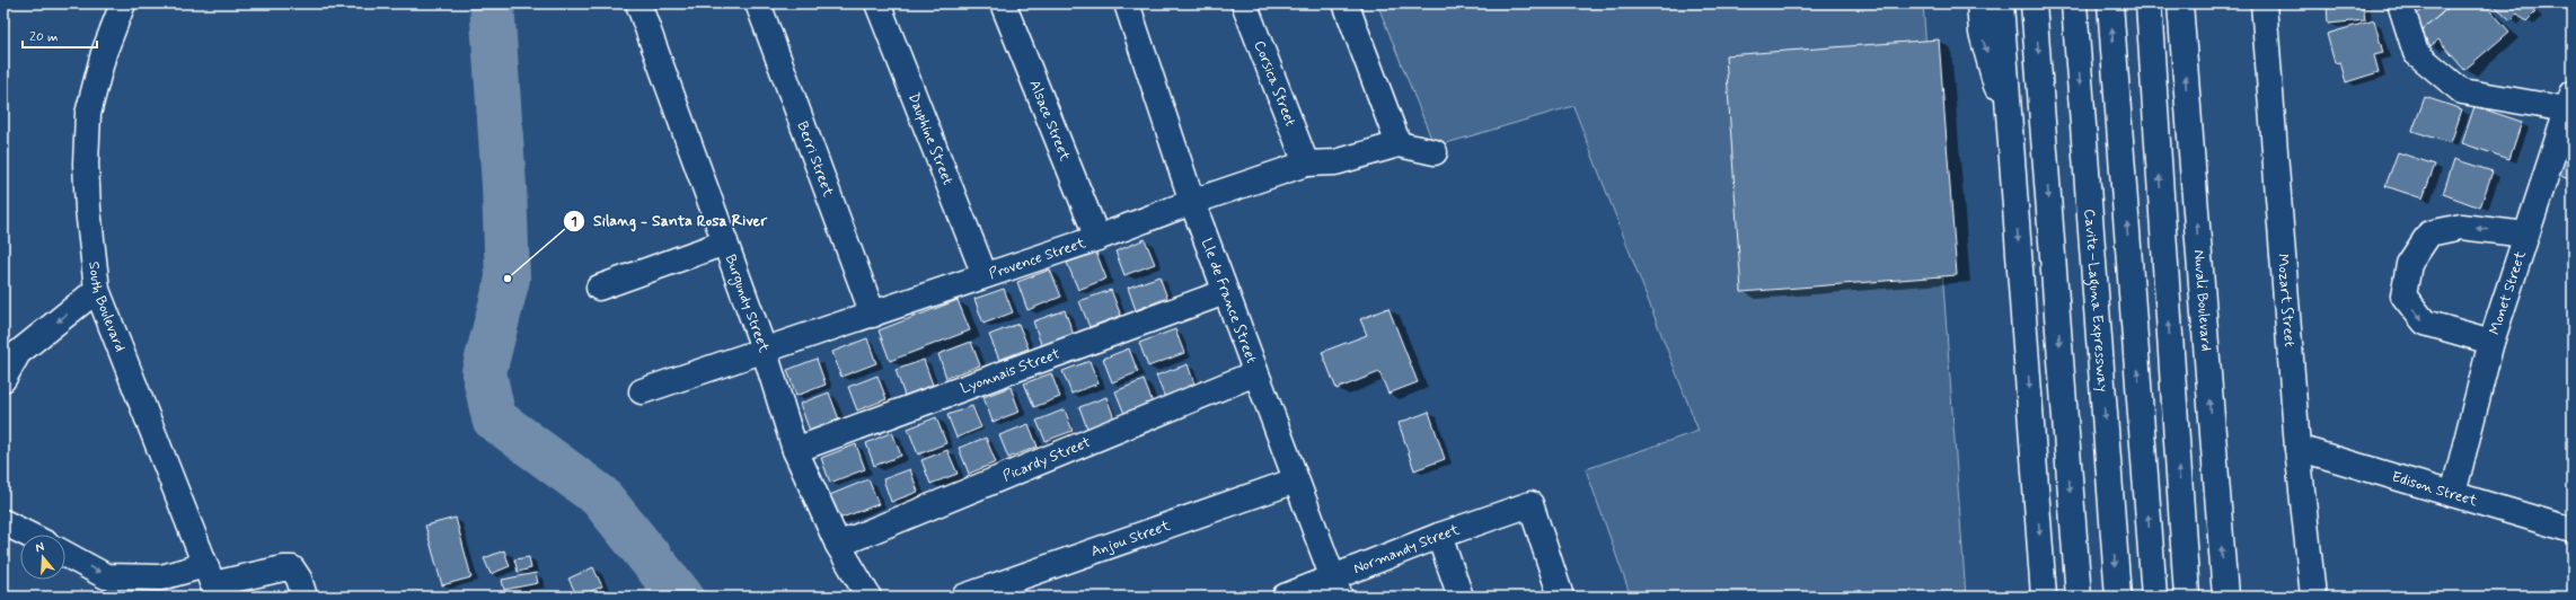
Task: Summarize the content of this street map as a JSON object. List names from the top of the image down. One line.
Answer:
{"streets":{"main road":["Corsica Street","Alsace Street","Dauphine Street","Berri Street","Provence Street","Monet Street","Cavite–Laguna Expressway","Nuvali Boulevard","Mozart Street","Lle de France Street","Burgundy Street","South Boulevard","Lyonnais Street","Picardy Street","Edison Street","Anjou Street","Normandy Street"]},"crossings":[["Corsica Street","Provence Street"],["Alsace Street","Provence Street"],["Dauphine Street","Provence Street"],["Berri Street","Provence Street"],["Provence Street","Lle de France Street"],["Provence Street","Burgundy Street"],["Monet Street","Edison Street"],["Mozart Street","Edison Street"],["Lle de France Street","Lyonnais Street"],["Lle de France Street","Picardy Street"],["Lle de France Street","Anjou Street"],["Lle de France Street","Normandy Street"],["Burgundy Street","Lyonnais Street"],["Burgundy Street","Picardy Street"]],"places":["Silang - Santa Rosa River"],"scale_bar":"20 m","north":"top"}
